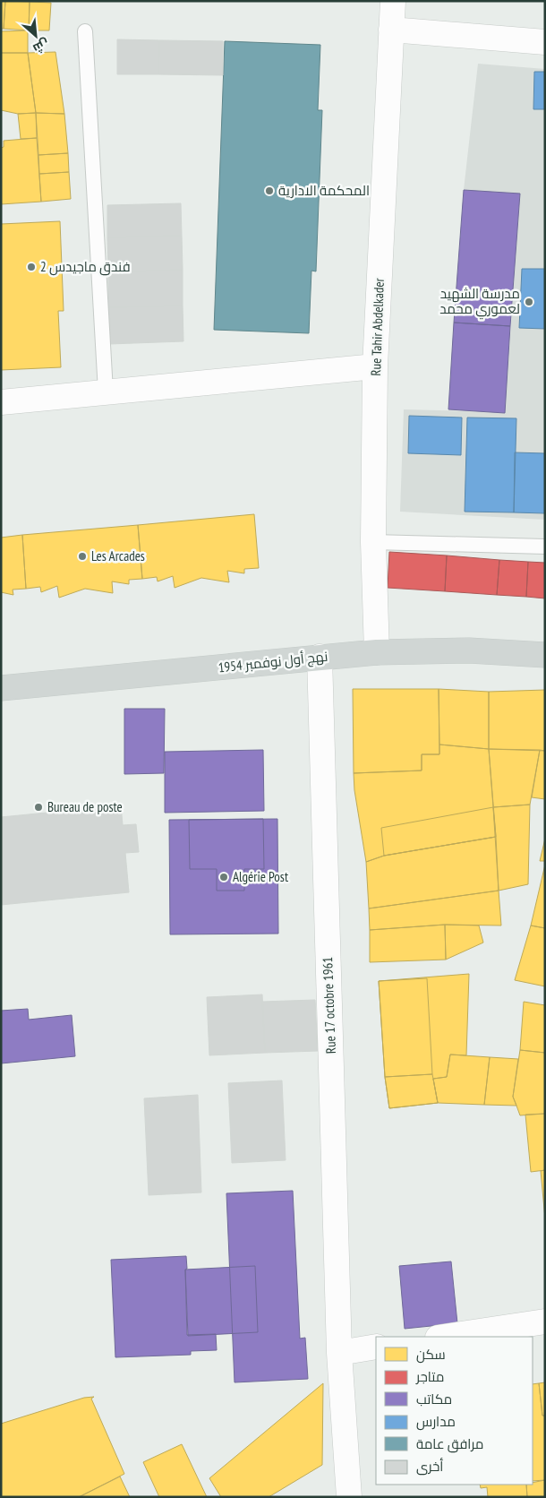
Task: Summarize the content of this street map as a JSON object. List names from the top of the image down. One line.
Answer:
{"streets":{"main road":["نهج أول نوفمبر 1954"],"street":["Rue Tahir Abdelkader","Rue 17 octobre 1961"]},"crossings":[["Rue Tahir Abdelkader","نهج أول نوفمبر 1954"],["نهج أول نوفمبر 1954","Rue 17 octobre 1961"]],"places":["المحكمة الادارية","فندق ماجيدس 2","مدرسة الشهيد لعموري محمد","Les Arcades","Bureau de poste","Algérie Post"],"legend":["سكن","متاجر","مكاتب","مدارس","مرافق عامة","أخرى"],"north":"bottom right"}
